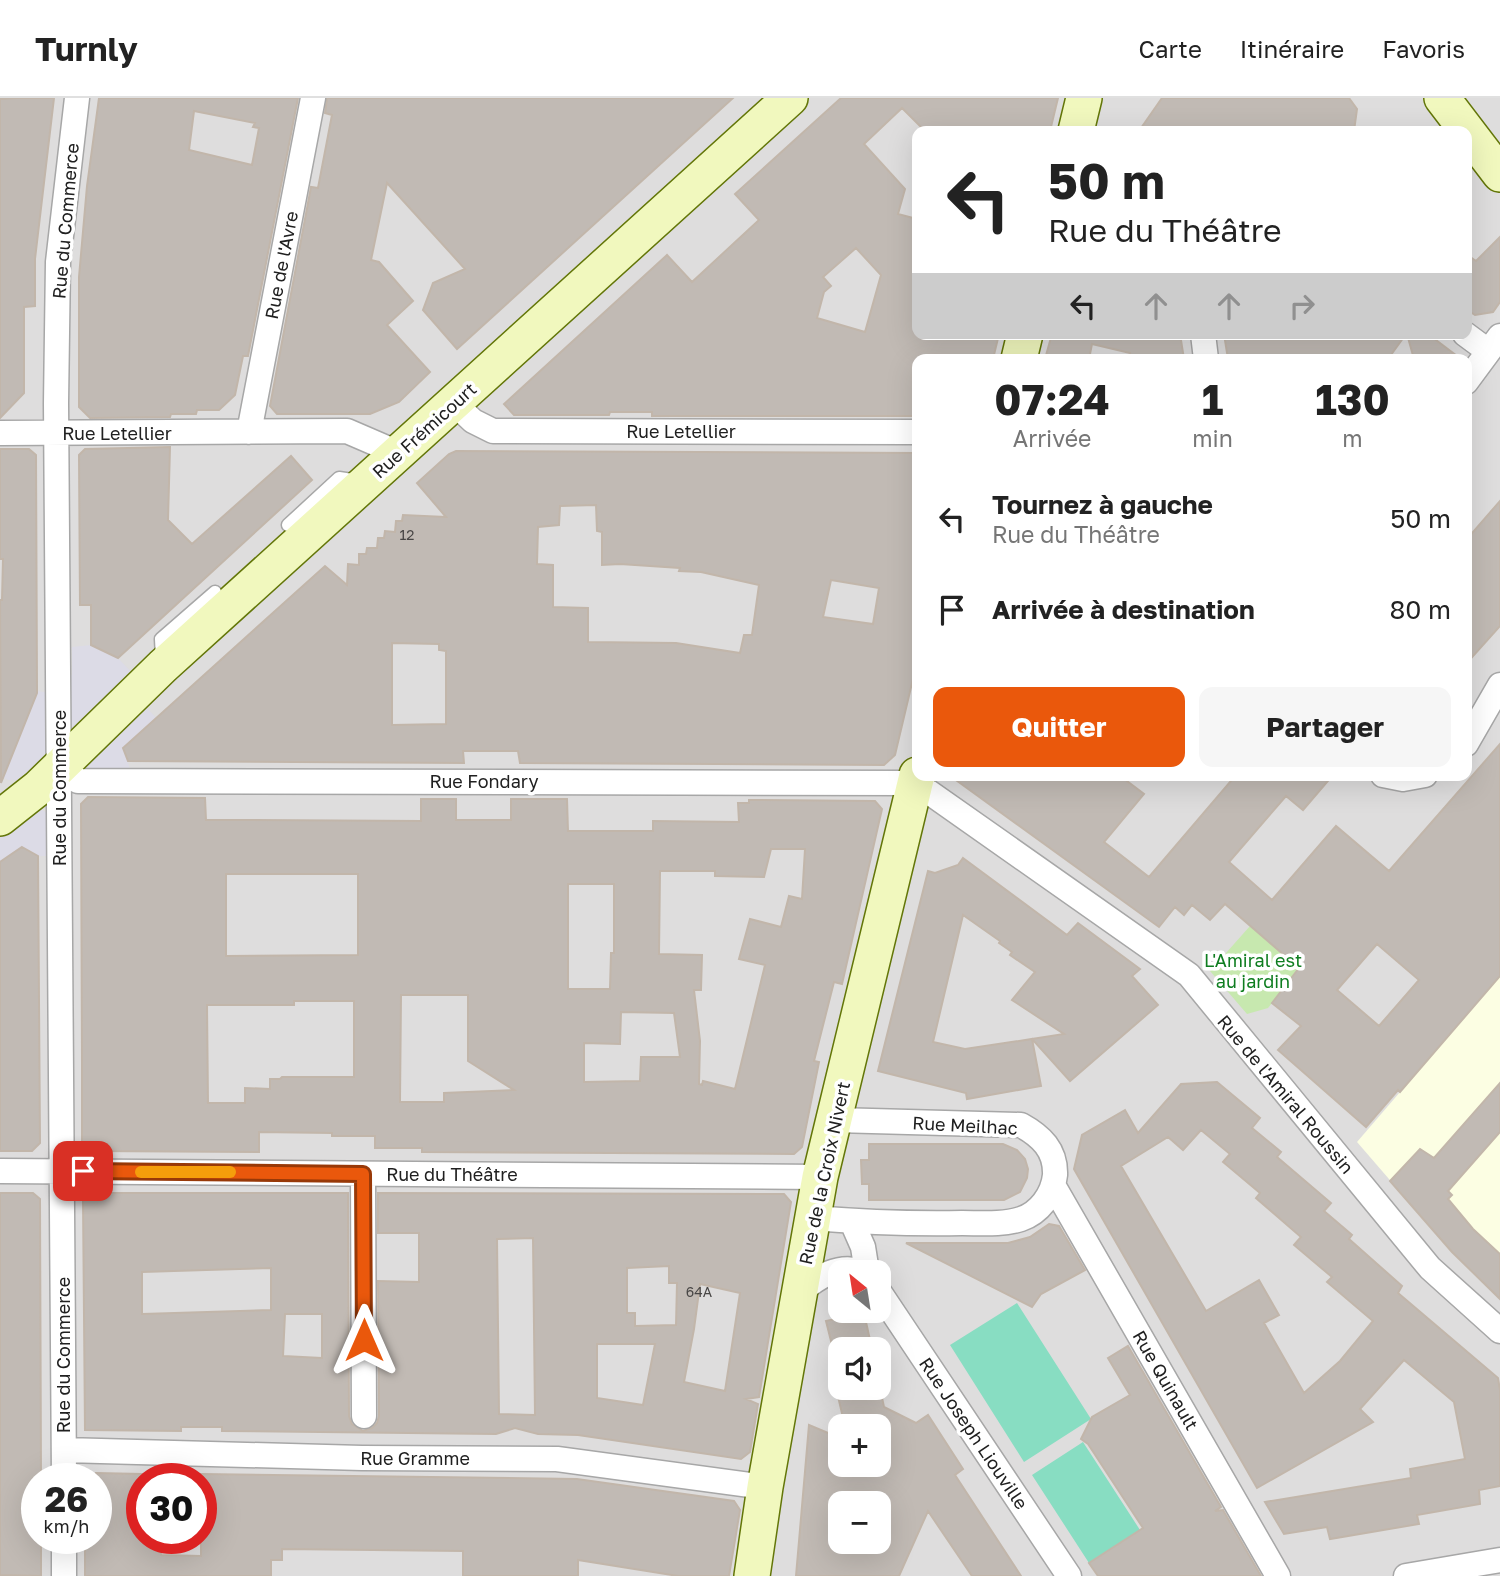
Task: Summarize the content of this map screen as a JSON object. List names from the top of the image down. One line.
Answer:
{"streets":{"main road":["Rue Frémicourt","Rue de la Croix Nivert"],"street":["Rue du Commerce","Rue de l'Avre","Rue Letellier","Rue Fondary","Rue de l'Amiral Roussin","Rue Meilhac","Rue du Théâtre","Rue Quinault","Rue Joseph Liouville","Rue Gramme"]},"crossings":[["Rue du Commerce","Rue Frémicourt"],["Rue du Commerce","Rue Letellier"],["Rue du Commerce","Rue Fondary"],["Rue du Commerce","Rue du Théâtre"],["Rue du Commerce","Rue Gramme"],["Rue de l'Avre","Rue Letellier"],["Rue Frémicourt","Rue Letellier"],["Rue Frémicourt","Rue Fondary"],["Rue Meilhac","Rue de la Croix Nivert"],["Rue Meilhac","Rue Quinault"],["Rue de la Croix Nivert","Rue du Théâtre"],["Rue de la Croix Nivert","Rue Gramme"]],"parks":["L'Amiral est au jardin"],"house_numbers":["12","64A"],"north":"top left","page":{"header":"Turnly","nav":["Carte","Itinéraire","Favoris"],"turn":["50 m","Rue du Théâtre"],"eta":["07:24","Arrivée","1","min","130","m"],"list":[{"name":"Tournez à gauche","note":"Rue du Théâtre","value":"50 m"},{"name":"Arrivée à destination","value":"80 m"}],"buttons":["Quitter","Partager"],"map_buttons":["+","−"],"speed":"26 km/h","limit":"30"}}
